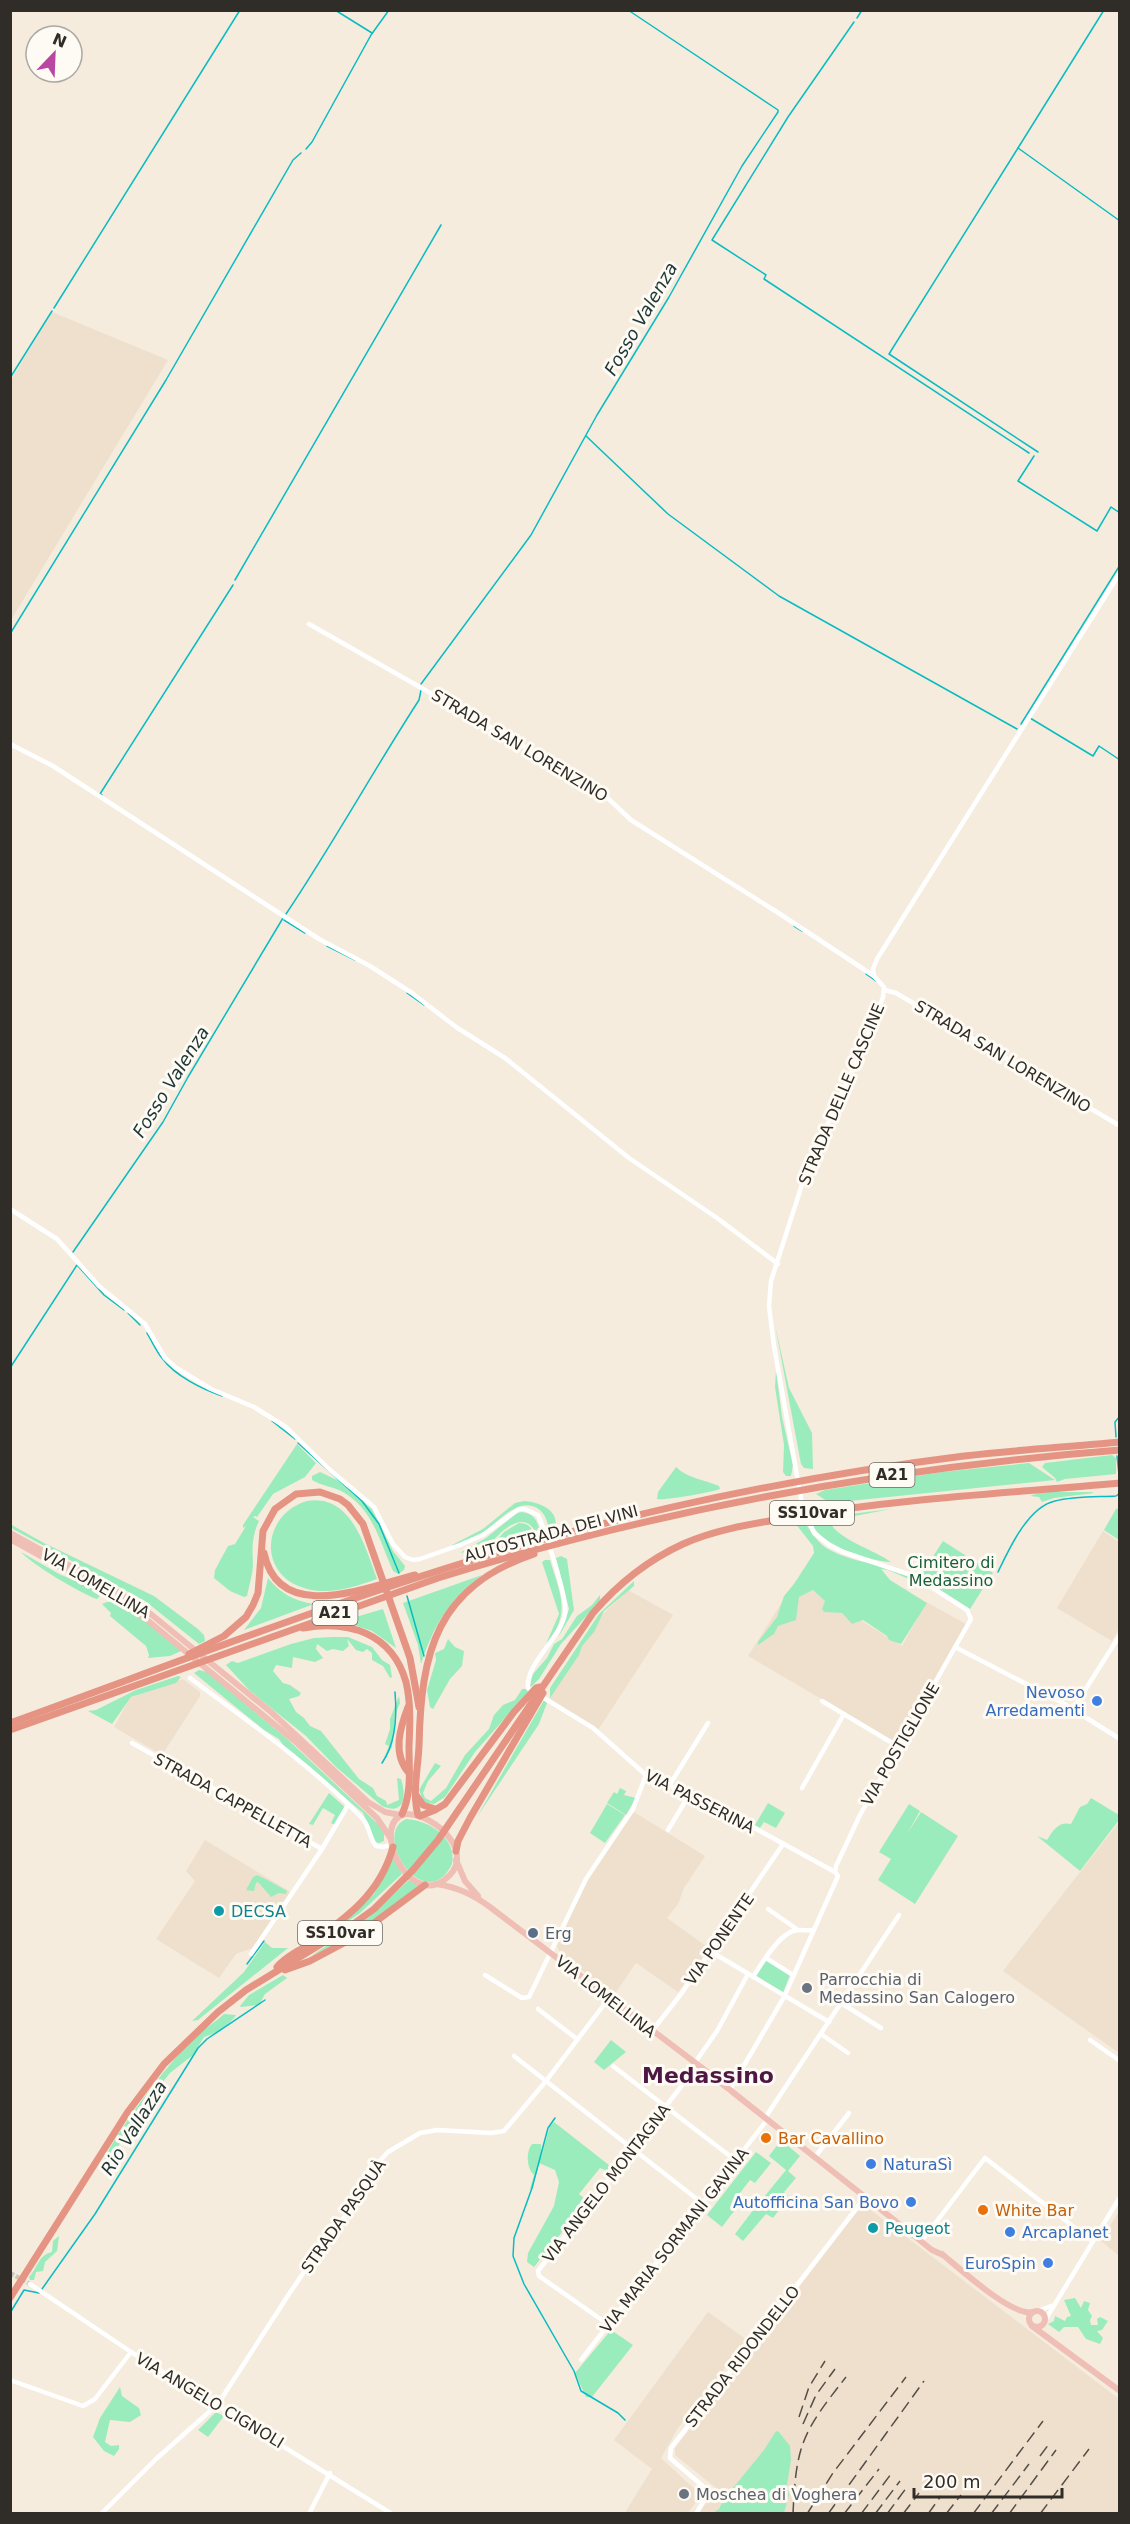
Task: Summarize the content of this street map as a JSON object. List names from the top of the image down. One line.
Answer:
{"streets":{"highway":["A21","SS10var","AUTOSTRADA DEI VINI"],"main road":["VIA LOMELLINA"],"street":["STRADA SAN LORENZINO","STRADA DELLE CASCINE","VIA POSTIGLIONE","STRADA CAPPELLETTA","VIA PASSERINA","VIA PONENTE","VIA ANGELO MONTAGNA","STRADA PASQUÀ","VIA MARIA SORMANI GAVINA","STRADA RIDONDELLO","VIA ANGELO CIGNOLI"]},"crossings":[["STRADA SAN LORENZINO","STRADA DELLE CASCINE"],["STRADA DELLE CASCINE","VIA POSTIGLIONE"],["VIA LOMELLINA","VIA POSTIGLIONE"],["VIA LOMELLINA","VIA PONENTE"],["VIA LOMELLINA","VIA ANGELO MONTAGNA"],["VIA LOMELLINA","STRADA PASQUÀ"],["VIA LOMELLINA","VIA MARIA SORMANI GAVINA"],["VIA LOMELLINA","STRADA RIDONDELLO"],["VIA POSTIGLIONE","VIA PASSERINA"],["VIA PASSERINA","VIA PONENTE"],["VIA ANGELO MONTAGNA","VIA MARIA SORMANI GAVINA"],["STRADA PASQUÀ","VIA ANGELO CIGNOLI"]],"districts":["Medassino"],"water":["Fosso Valenza","Rio Vallazza"],"parks":["Cimitero di Medassino"],"places":["Nevoso Arredamenti","DECSA","Erg","Parrocchia di Medassino San Calogero","Bar Cavallino","NaturaSì","Autofficina San Bovo","White Bar","Peugeot","Arcaplanet","EuroSpin","Moschea di Voghera"],"scale_bar":"200 m","north":"top right"}
